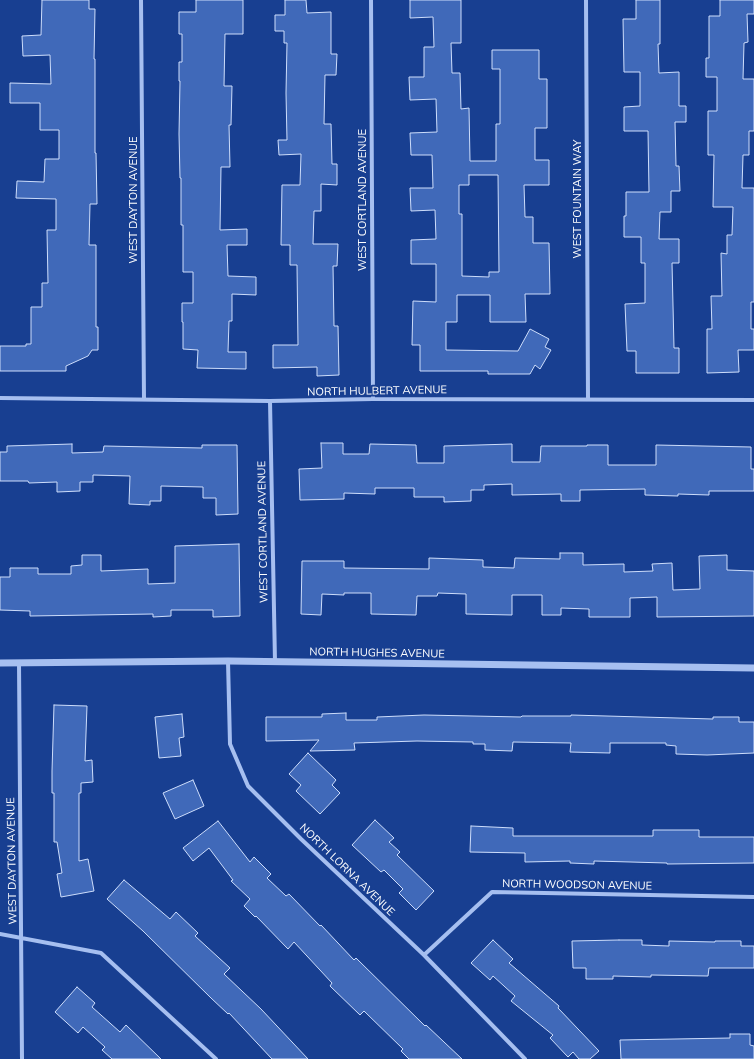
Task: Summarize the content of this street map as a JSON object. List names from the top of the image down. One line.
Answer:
{"streets":{"street":["WEST FOUNTAIN WAY","WEST DAYTON AVENUE","WEST CORTLAND AVENUE","NORTH HULBERT AVENUE","NORTH HUGHES AVENUE","NORTH LORNA AVENUE","NORTH WOODSON AVENUE"]},"crossings":[["WEST FOUNTAIN WAY","NORTH HULBERT AVENUE"],["WEST DAYTON AVENUE","NORTH HULBERT AVENUE"],["WEST DAYTON AVENUE","NORTH HUGHES AVENUE"],["WEST CORTLAND AVENUE","NORTH HULBERT AVENUE"],["WEST CORTLAND AVENUE","NORTH HUGHES AVENUE"],["NORTH HUGHES AVENUE","NORTH LORNA AVENUE"],["NORTH LORNA AVENUE","NORTH WOODSON AVENUE"]]}
